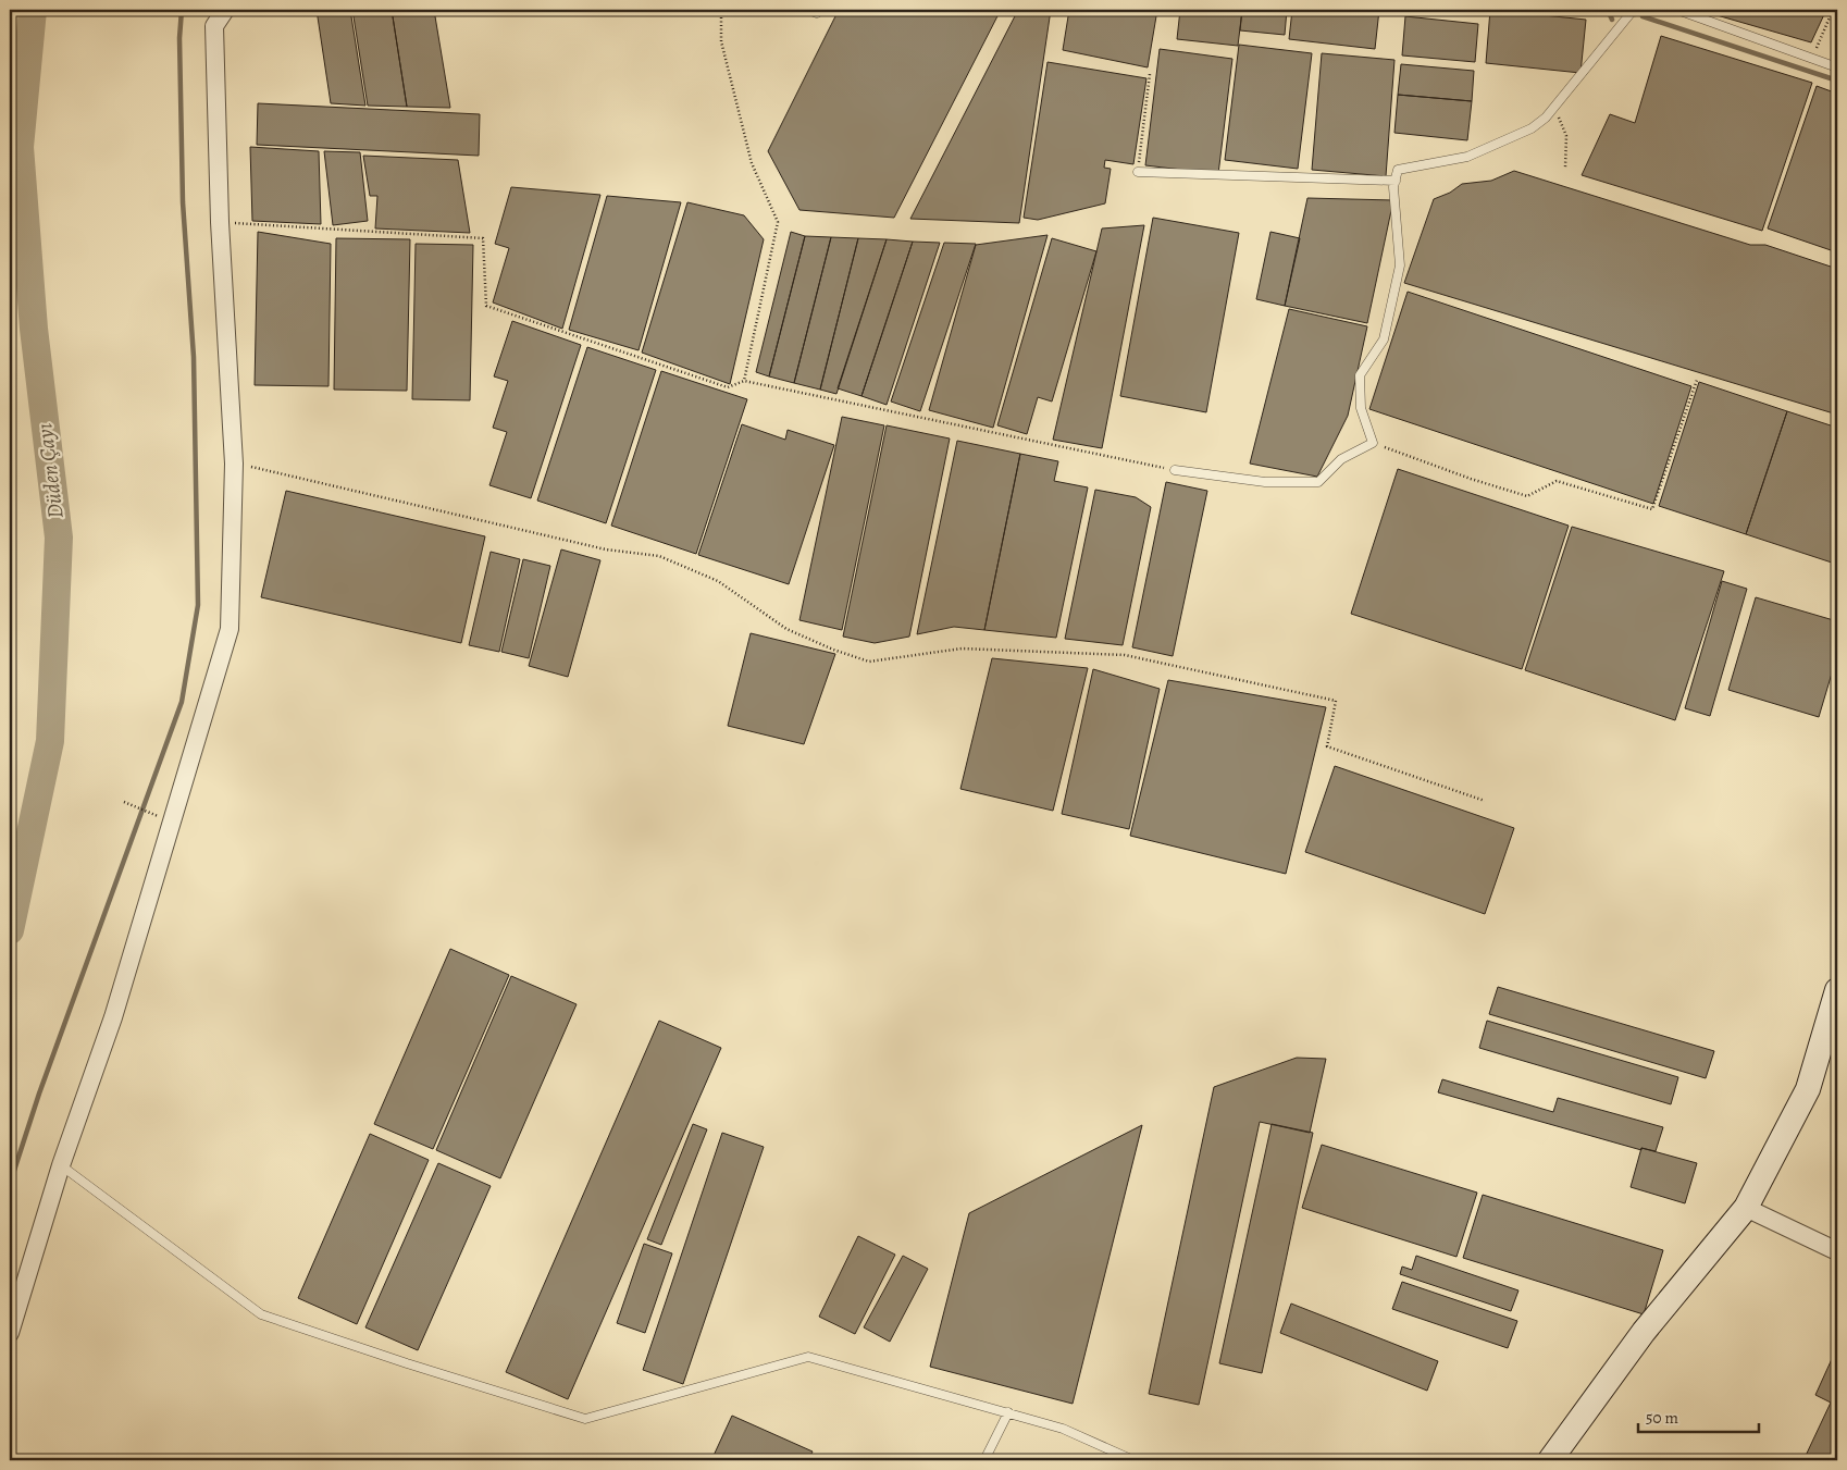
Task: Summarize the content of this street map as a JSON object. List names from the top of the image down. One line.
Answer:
{"water":["Düden Çayı"],"scale_bar":"50 m"}
